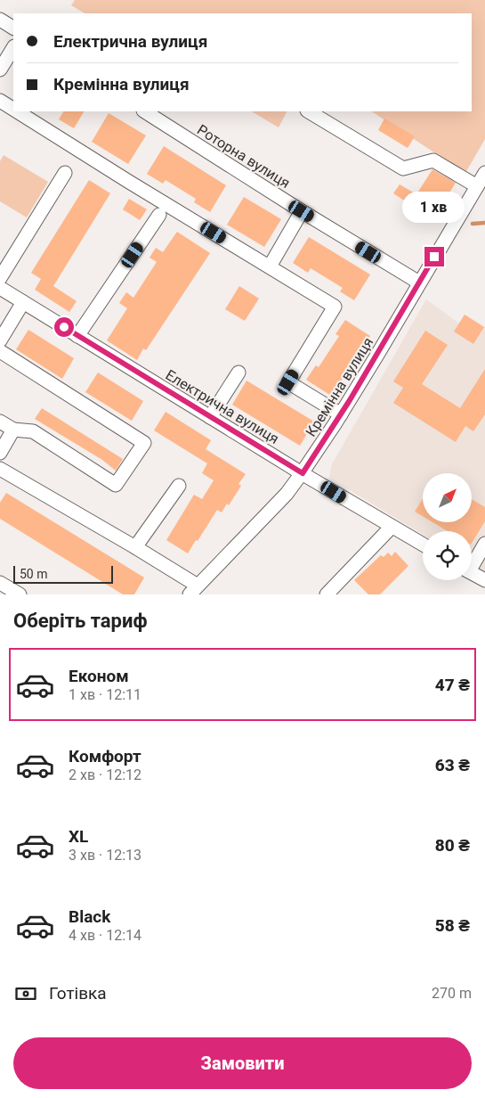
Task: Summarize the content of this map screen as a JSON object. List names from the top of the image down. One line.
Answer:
{"streets":{"street":["Роторна вулиця","Кремінна вулиця","Електрична вулиця"]},"crossings":[["Роторна вулиця","Кремінна вулиця"],["Кремінна вулиця","Електрична вулиця"]],"scale_bar":"50 m","north":"top right","page":{"banner":["Електрична вулиця","Кремінна вулиця"],"bubble":"1 хв","scale":"50 m","heading":"Оберіть тариф","list":[{"name":"Економ","note":"1 хв · 12:11","value":"47 ₴"},{"name":"Комфорт","note":"2 хв · 12:12","value":"63 ₴"},{"name":"XL","note":"3 хв · 12:13","value":"80 ₴"},{"name":"Black","note":"4 хв · 12:14","value":"58 ₴"}],"pay":["Готівка","270 m"],"buttons":"Замовити"}}
